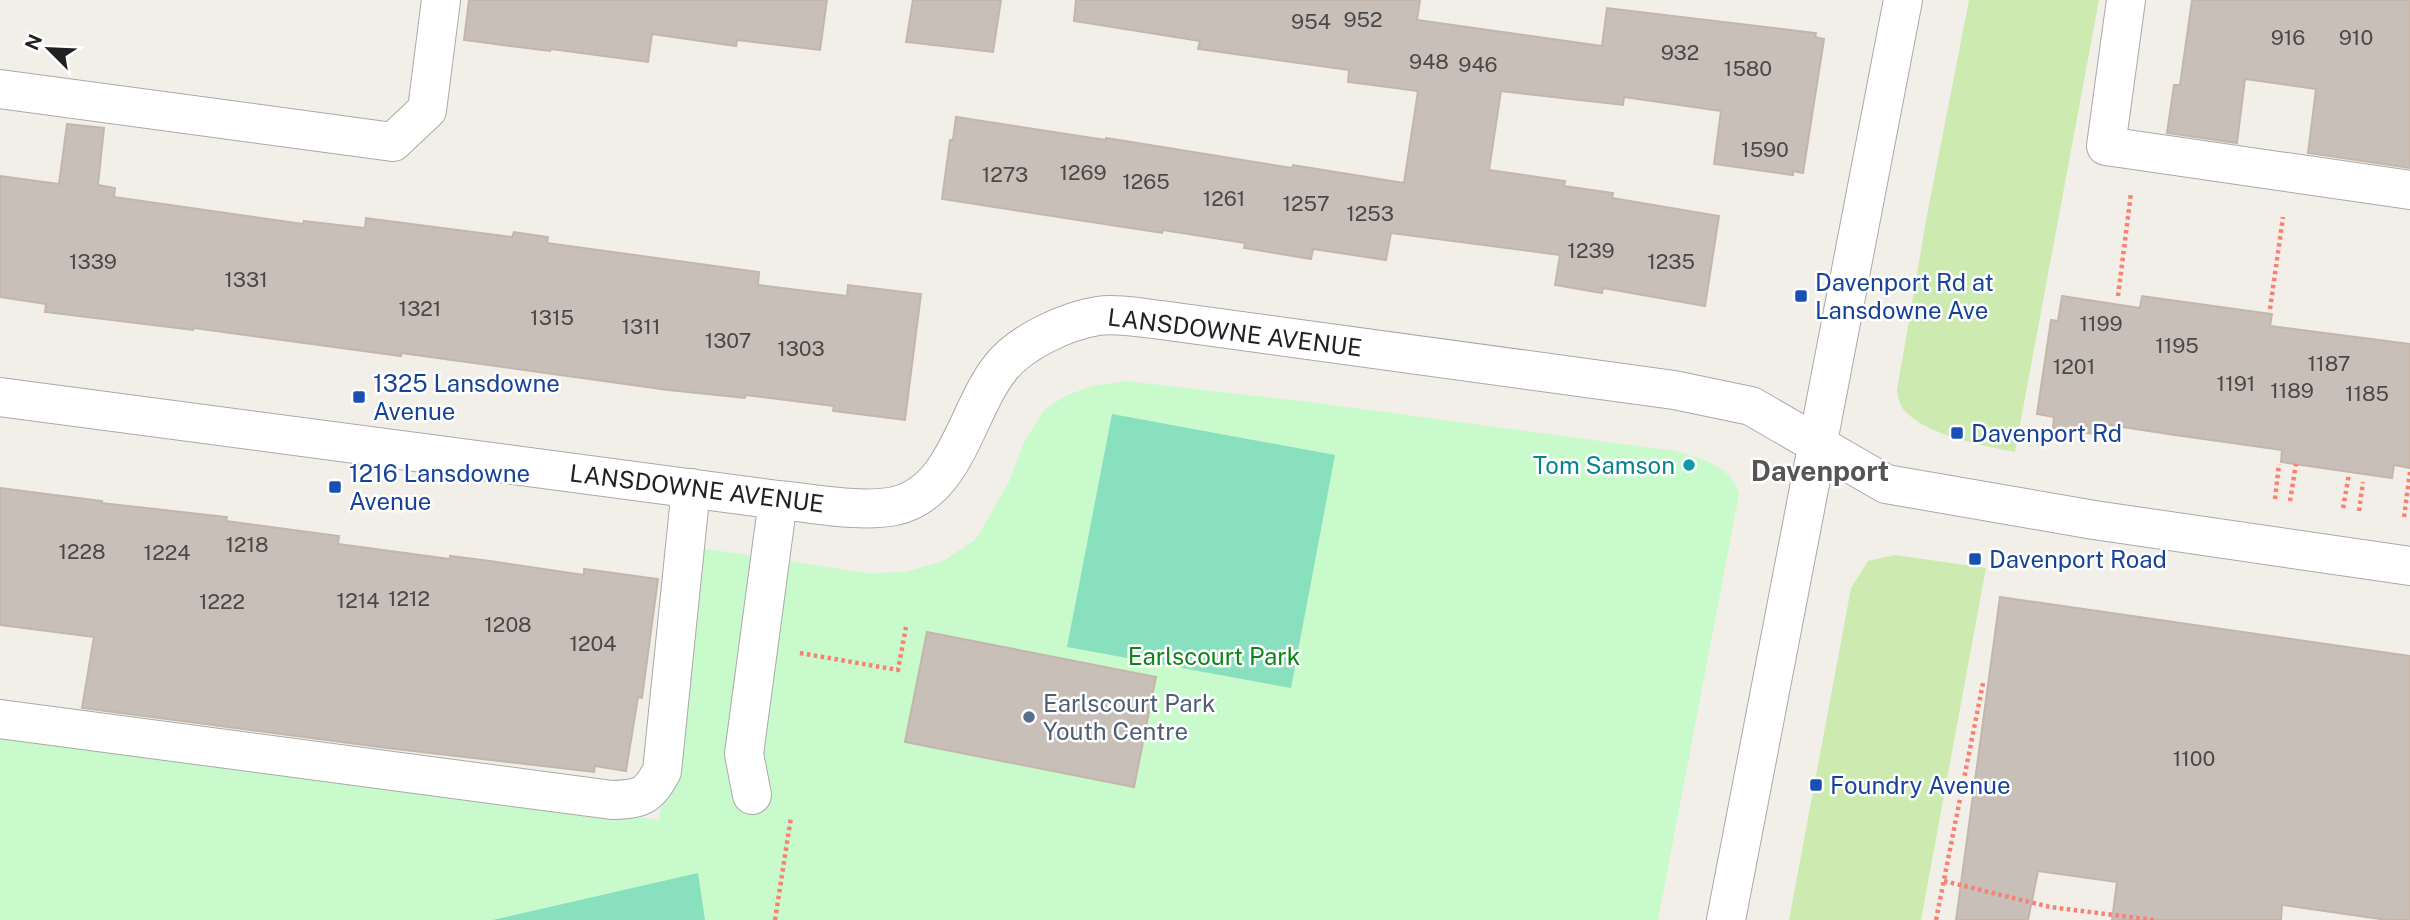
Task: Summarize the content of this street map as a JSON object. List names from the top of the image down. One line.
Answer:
{"streets":{"street":["LANSDOWNE AVENUE"]},"districts":["Davenport"],"parks":["Earlscourt Park"],"places":{"transit":["Davenport Rd at Lansdowne Ave","1325 Lansdowne Avenue","Davenport Rd","1216 Lansdowne Avenue","Davenport Road","Foundry Avenue"],"other":["Tom Samson","Earlscourt Park Youth Centre"]},"house_numbers":["952","954","916","910","932","948","946","1580","1590","1269","1273","1265","1261","1257","1253","1239","1339","1235","1331","1321","1315","1199","1311","1307","1195","1303","1187","1201","1191","1189","1185","1218","1228","1224","1212","1214","1222","1208","1204","1100"],"north":"top left"}
